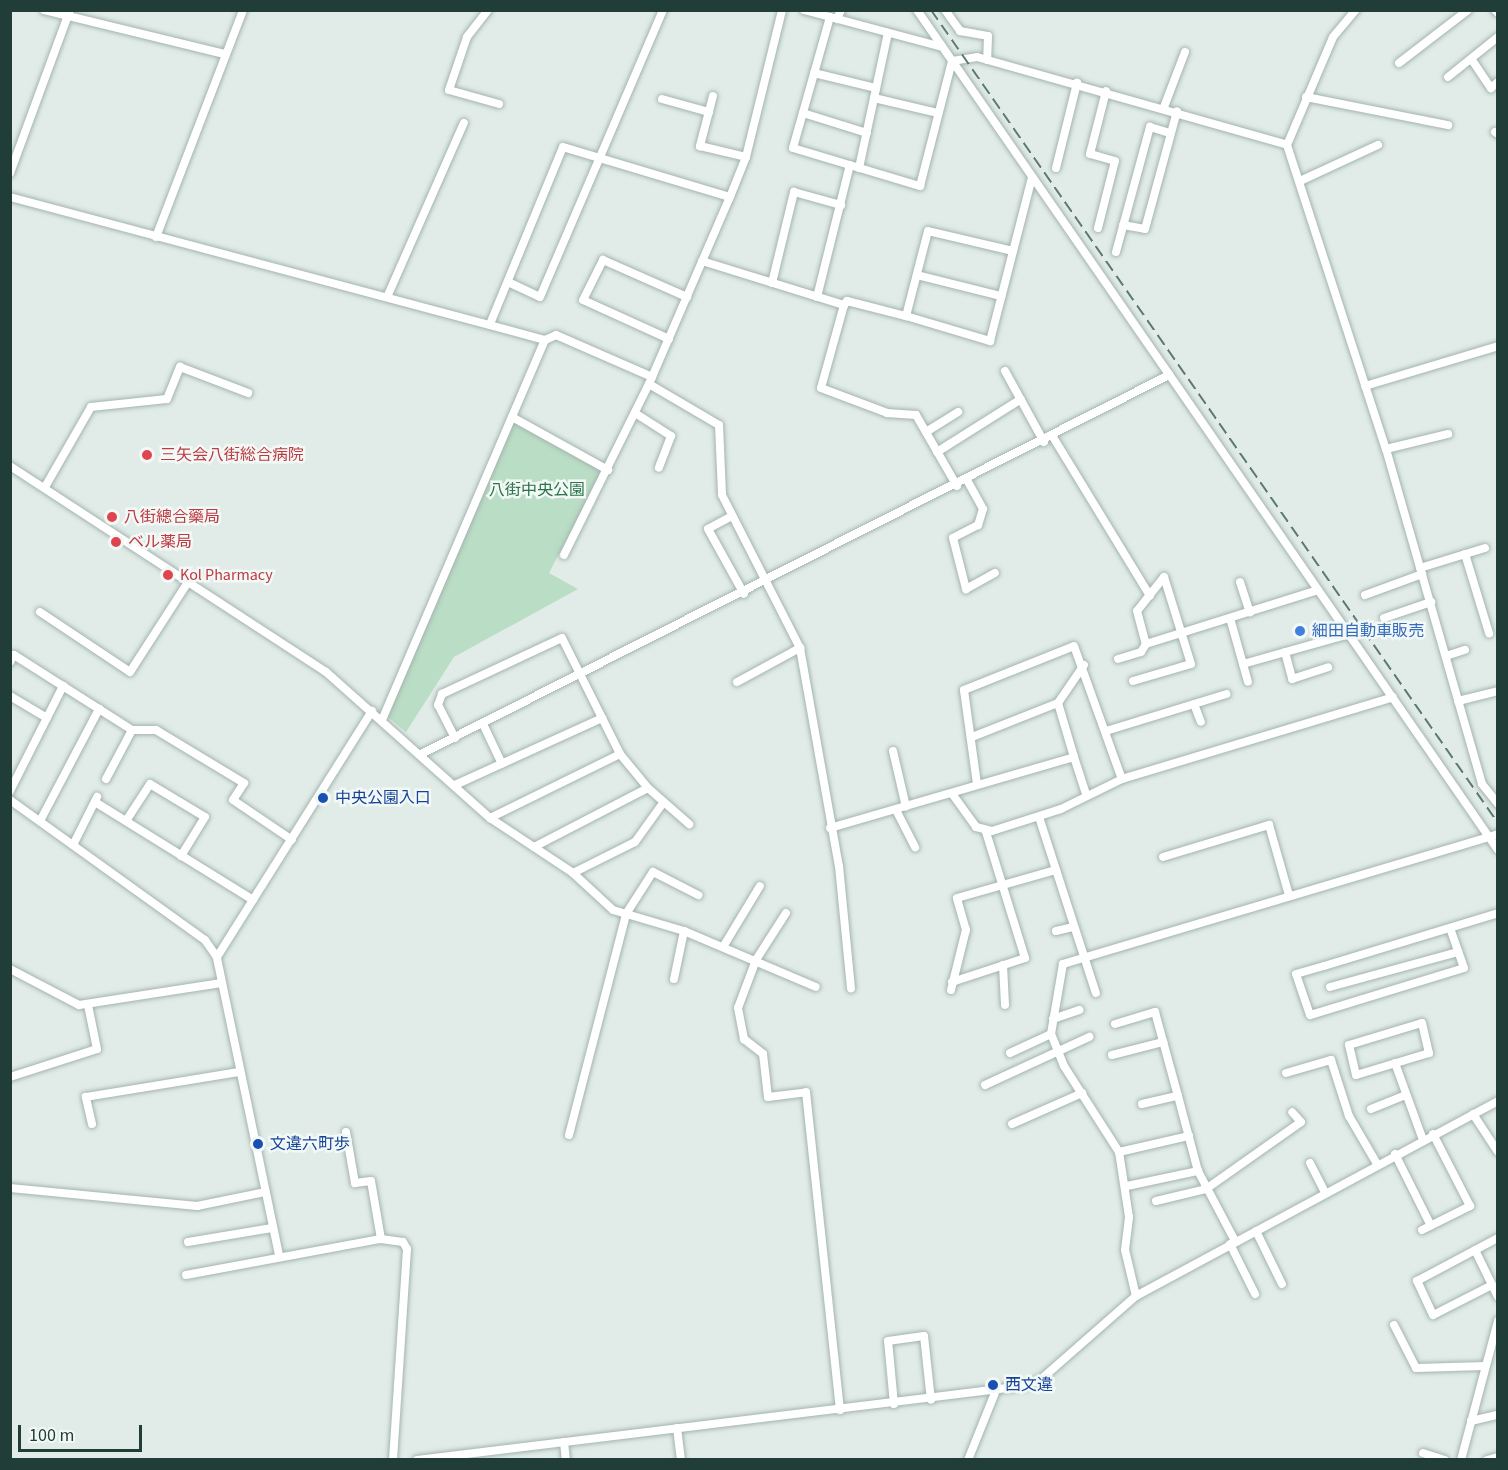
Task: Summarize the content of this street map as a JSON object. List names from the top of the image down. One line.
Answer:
{"parks":["八街中央公園"],"places":["三矢会八街総合病院","八街總合藥局","ベル薬局","Kol Pharmacy","細田自動車販売","中央公園入口","文違六町歩","西文違"],"scale_bar":"100 m"}
